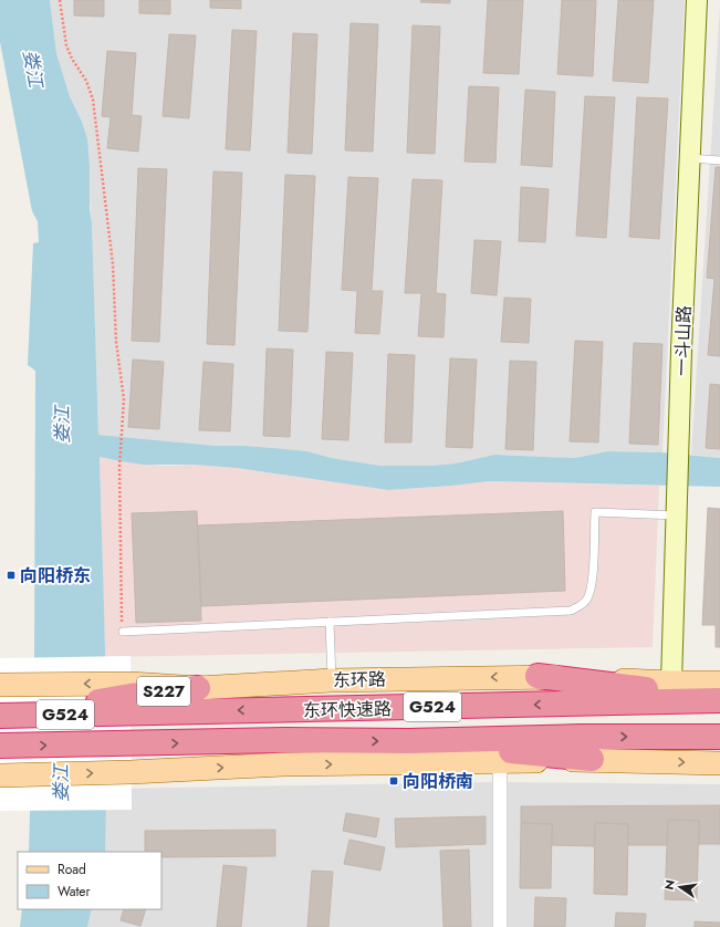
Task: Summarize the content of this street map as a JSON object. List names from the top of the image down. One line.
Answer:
{"streets":{"highway":["S227","G524","东环快速路"],"main road":["东环路"],"street":["一斗山路"]},"crossings":[["一斗山路","东环路"],["东环路","S227"],["S227","东环快速路"]],"water":["娄江"],"places":{"transit":["向阳桥东","向阳桥南"]},"legend":["Road","Water"],"north":"left"}
